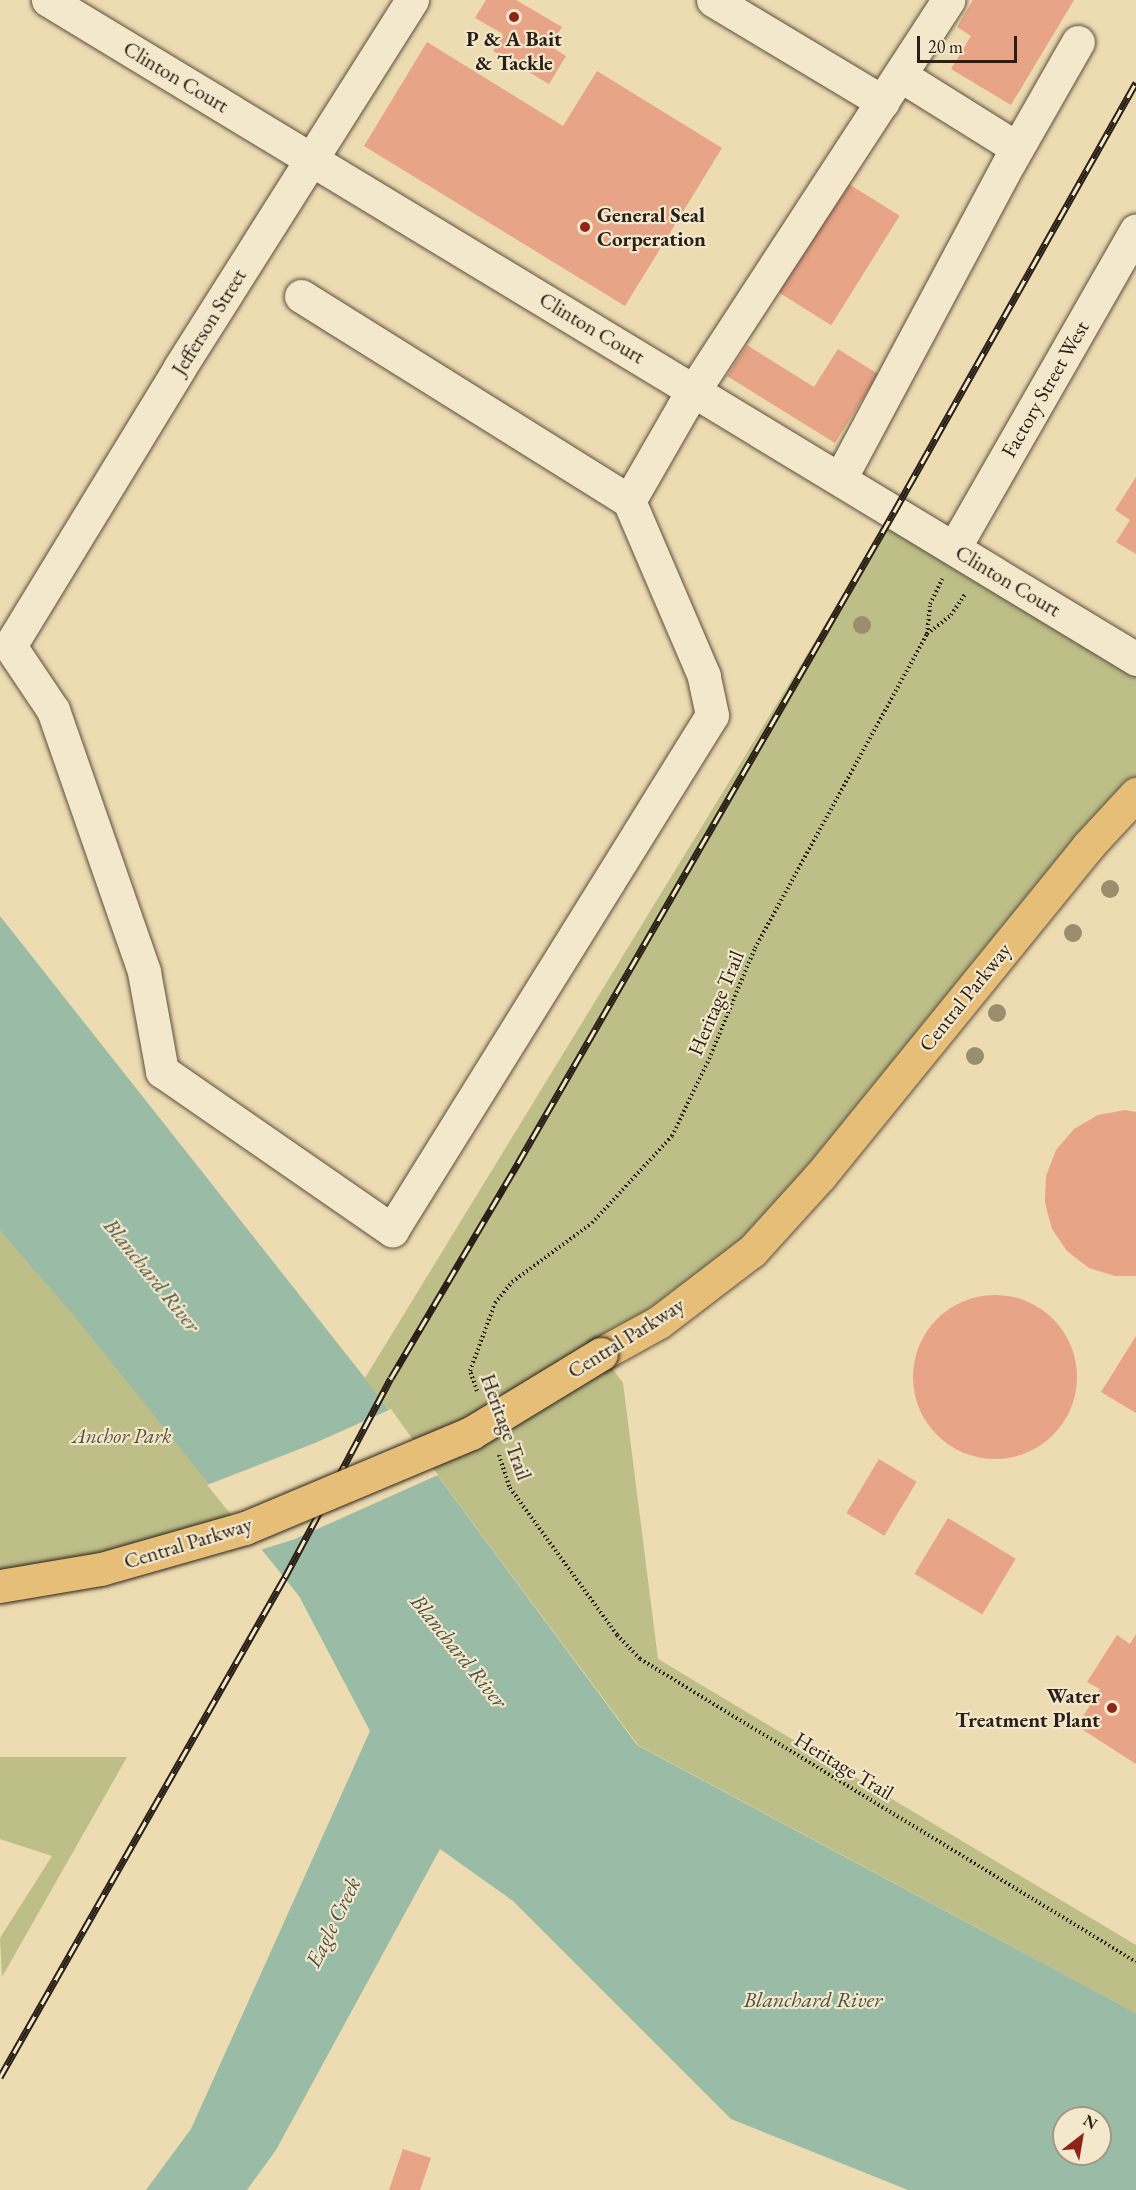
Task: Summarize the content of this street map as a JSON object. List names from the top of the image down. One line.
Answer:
{"streets":{"main road":["Central Parkway"],"street":["Clinton Court","Jefferson Street","Factory Street West"],"path":["Heritage Trail"]},"crossings":[["Clinton Court","Jefferson Street"],["Clinton Court","Factory Street West"],["Clinton Court","Heritage Trail"],["Factory Street West","Heritage Trail"]],"water":["Blanchard River","Eagle Creek"],"parks":["Anchor Park"],"places":["P & A Bait & Tackle","General Seal Corperation","Water Treatment Plant"],"scale_bar":"20 m","north":"top right"}
